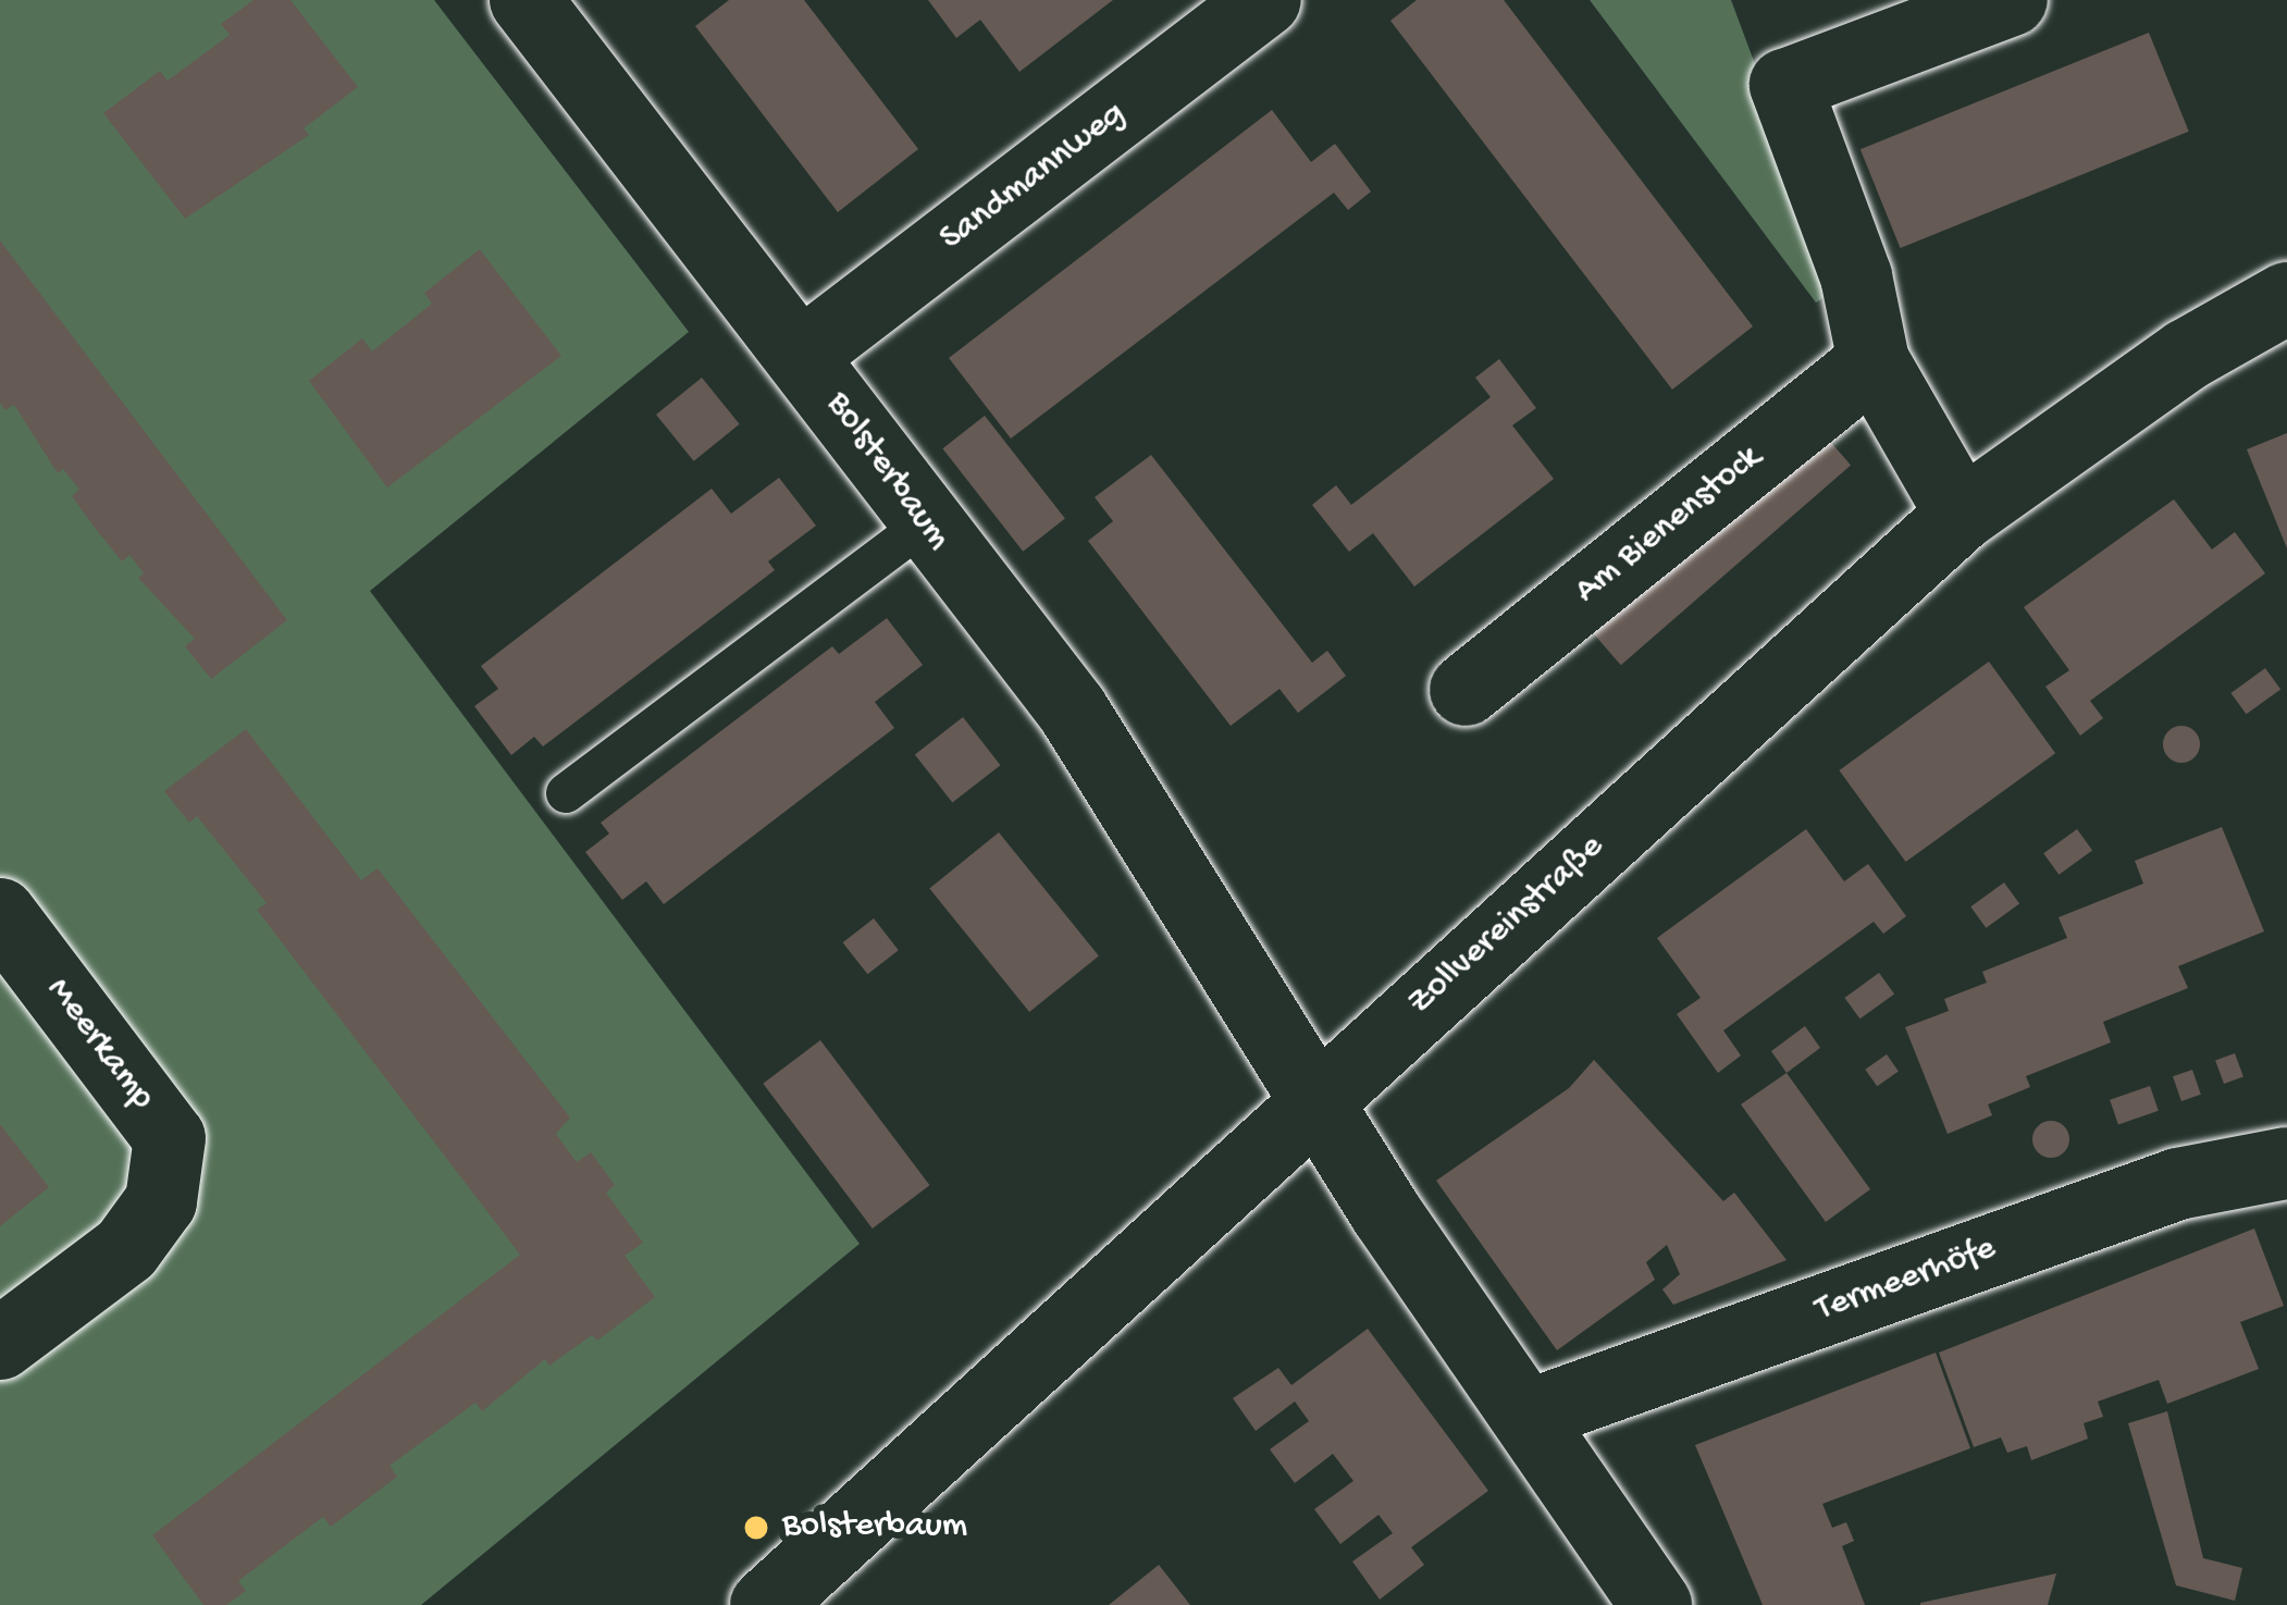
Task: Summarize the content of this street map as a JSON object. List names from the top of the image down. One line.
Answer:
{"streets":{"street":["Sandmannweg","Bolsterbaum","Am Bienenstock","Zollvereinstraße","Meerkamp","Termeerhöfe"]},"crossings":[["Sandmannweg","Bolsterbaum"],["Bolsterbaum","Zollvereinstraße"],["Bolsterbaum","Termeerhöfe"]],"places":["Bolsterbaum"]}
